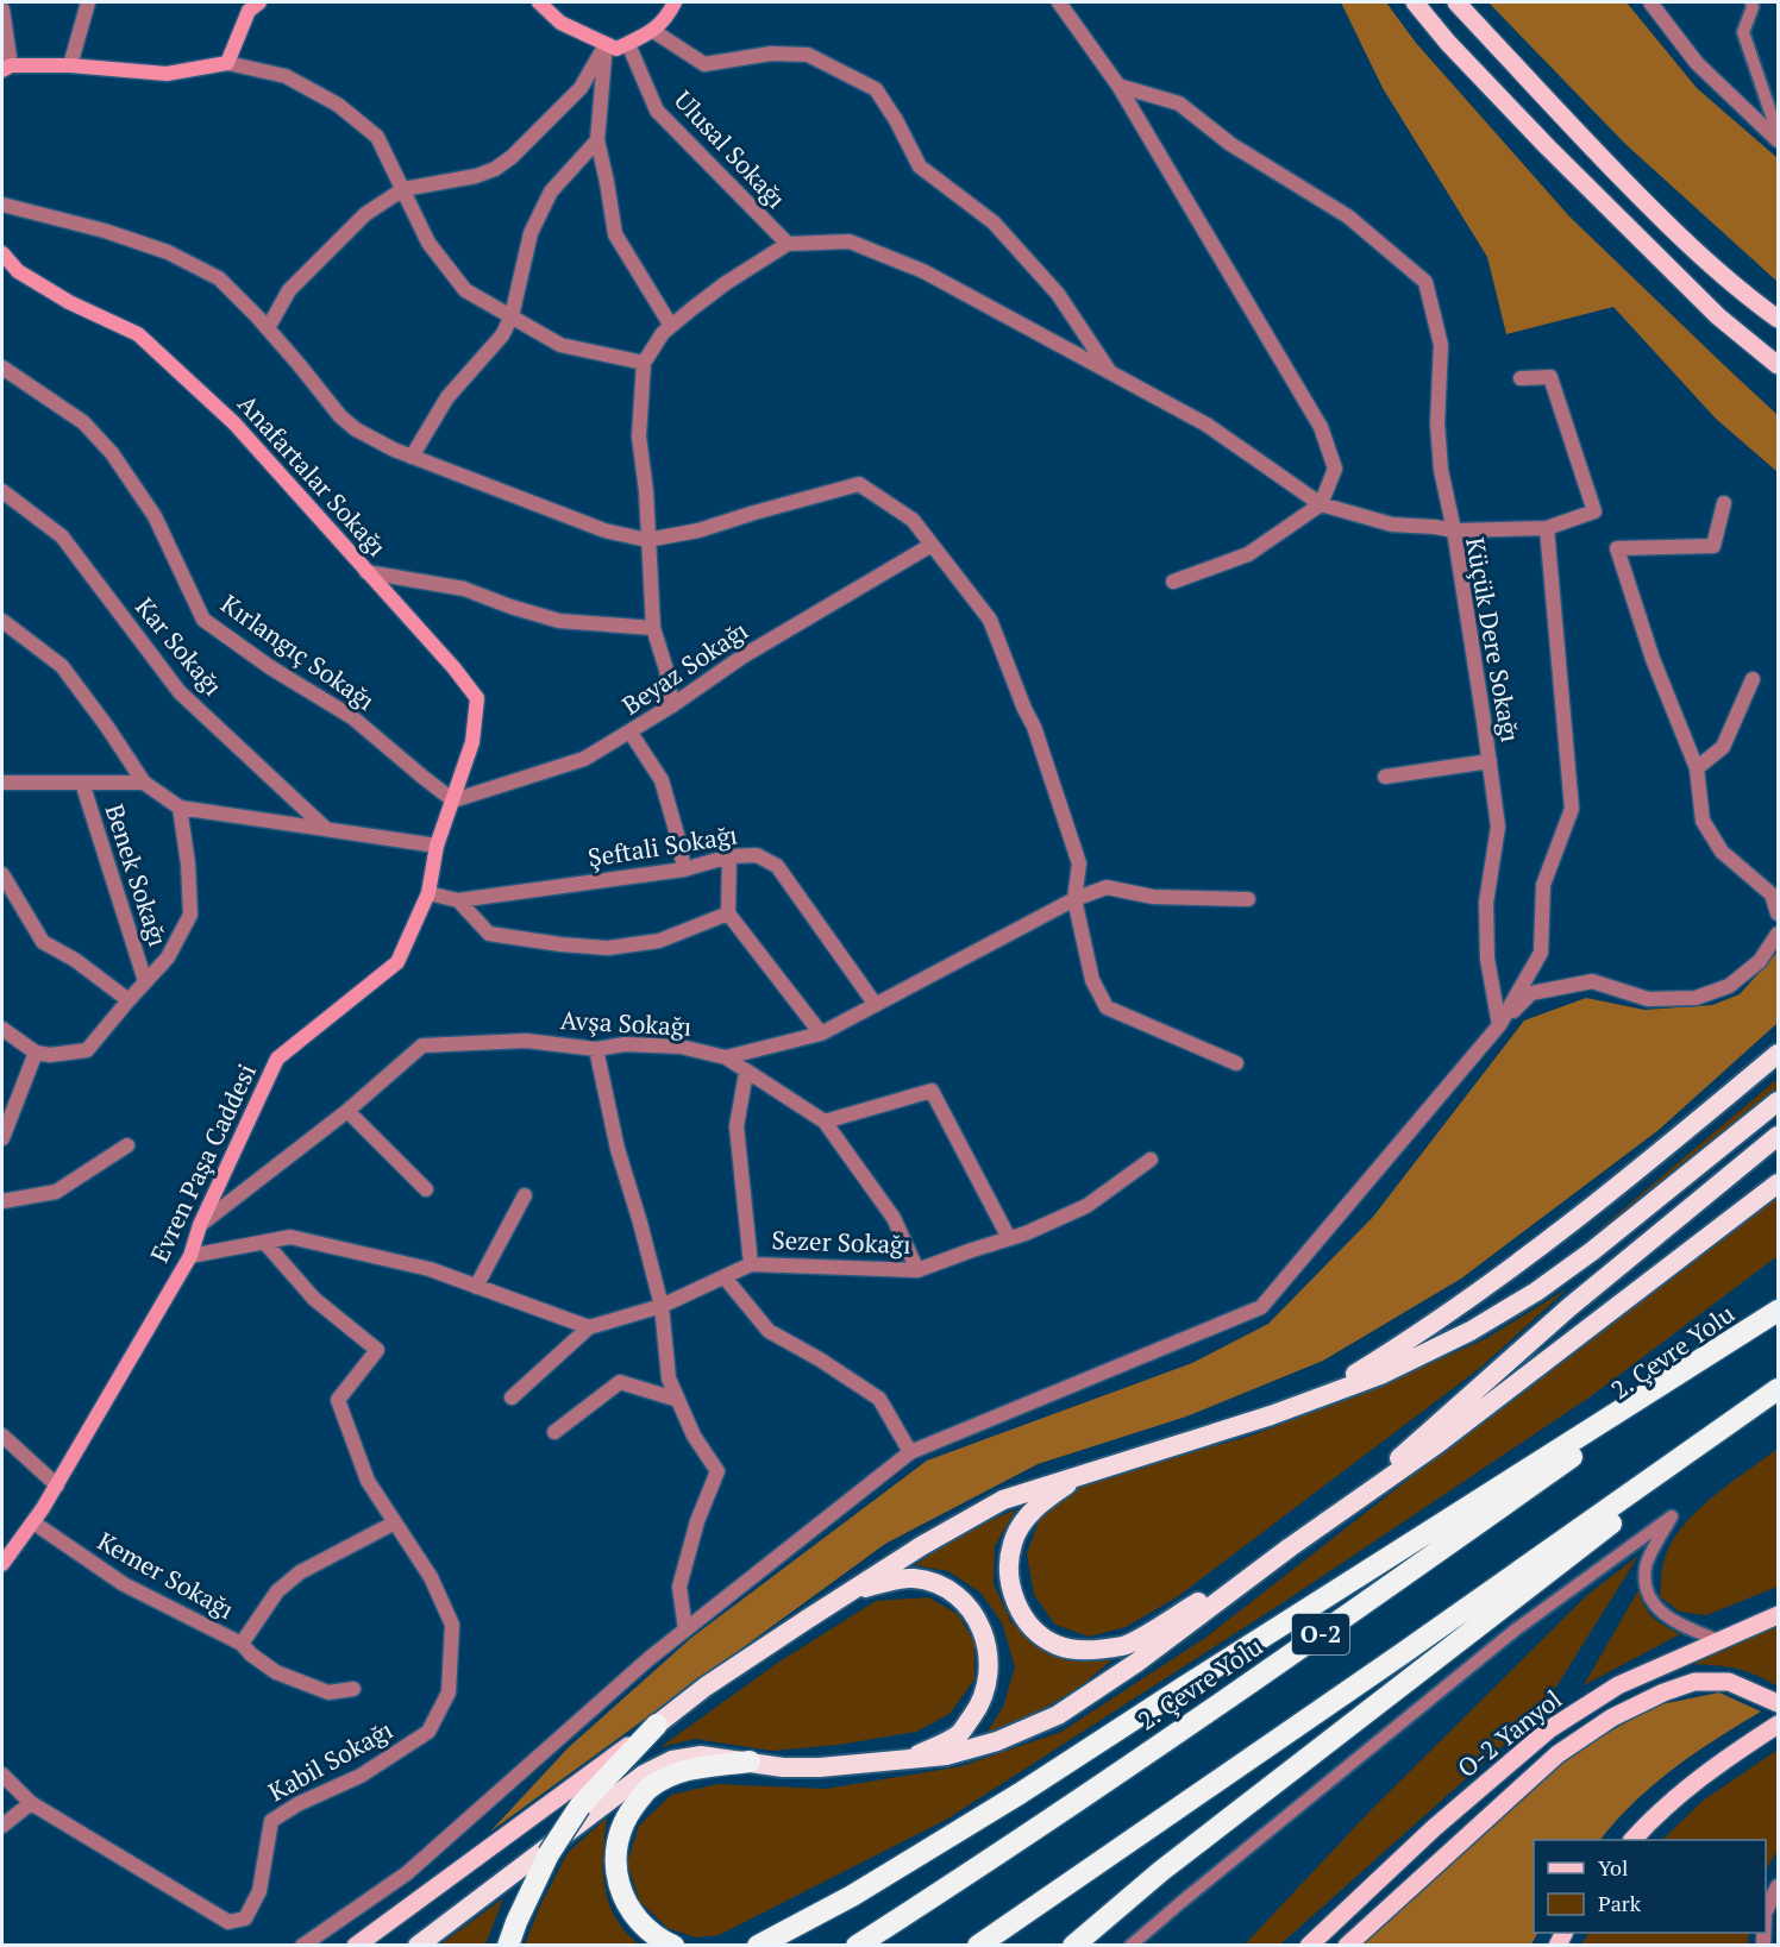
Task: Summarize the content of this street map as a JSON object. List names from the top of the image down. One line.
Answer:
{"streets":{"highway":["2. Çevre Yolu","O-2"],"main road":["Anafartalar Sokağı","Evren Paşa Caddesi","O-2 Yanyol"],"street":["Ulusal Sokağı","Küçük Dere Sokağı","Kar Sokağı","Kırlangıç Sokağı","Beyaz Sokağı","Şeftali Sokağı","Benek Sokağı","Avşa Sokağı","Sezer Sokağı","Kemer Sokağı","Kabil Sokağı"]},"crossings":[["Ulusal Sokağı","Küçük Dere Sokağı"],["Anafartalar Sokağı","Kırlangıç Sokağı"],["Anafartalar Sokağı","Beyaz Sokağı"],["Anafartalar Sokağı","Evren Paşa Caddesi"],["Kırlangıç Sokağı","Beyaz Sokağı"],["Kırlangıç Sokağı","Evren Paşa Caddesi"],["Beyaz Sokağı","Evren Paşa Caddesi"],["Şeftali Sokağı","Avşa Sokağı"],["Şeftali Sokağı","Evren Paşa Caddesi"],["Avşa Sokağı","Evren Paşa Caddesi"],["Evren Paşa Caddesi","Kemer Sokağı"]],"legend":["Yol","Park"]}
